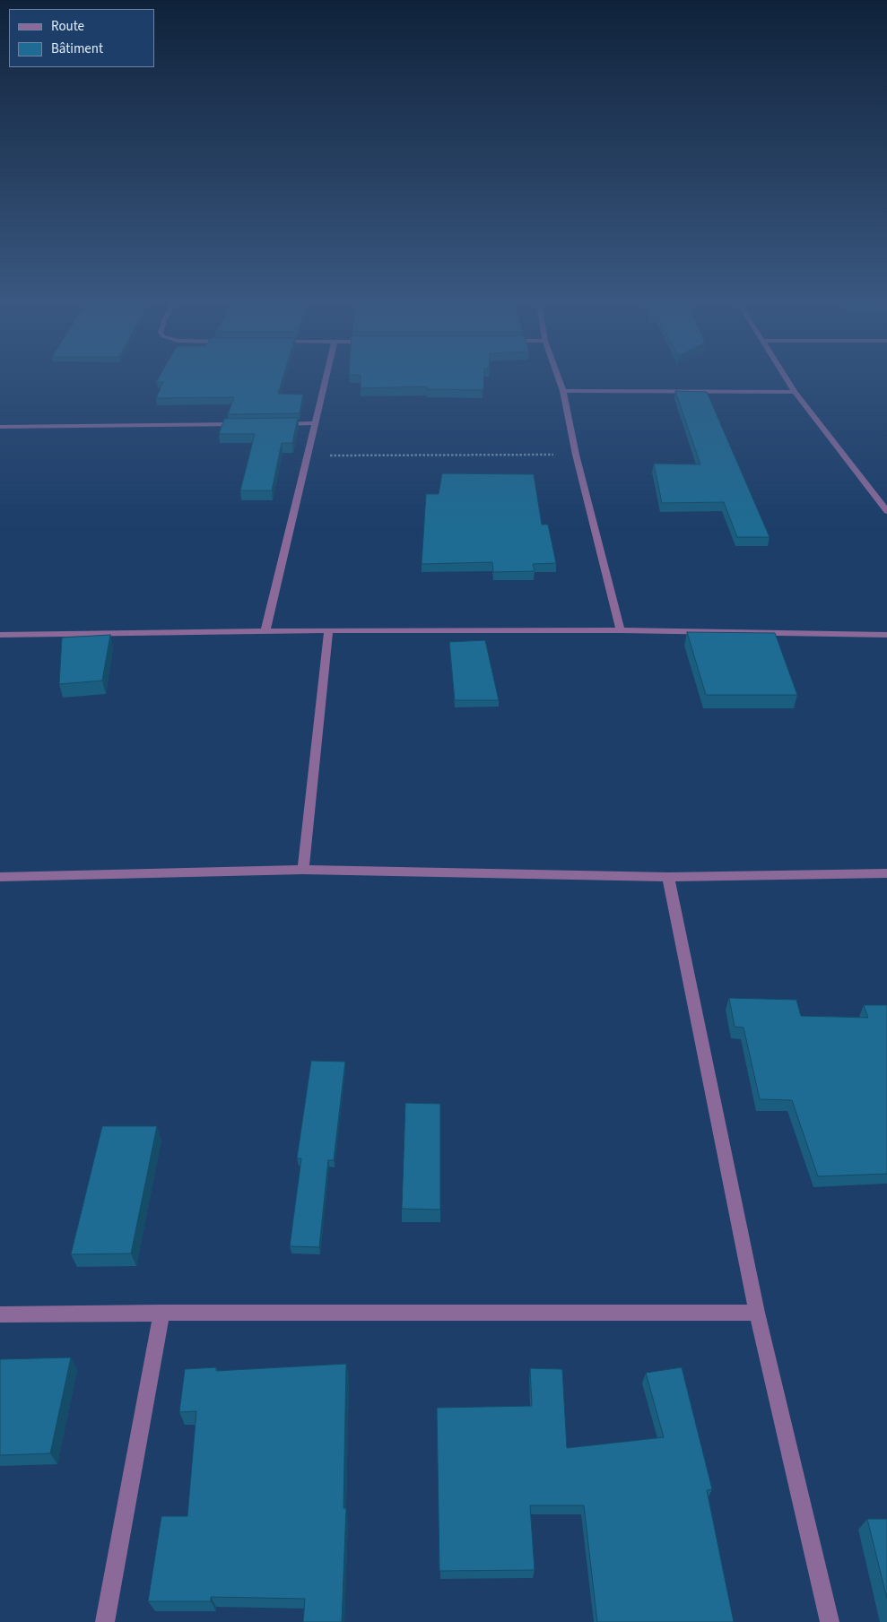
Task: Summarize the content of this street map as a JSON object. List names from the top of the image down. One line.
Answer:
{"legend":["Route","Bâtiment"]}
